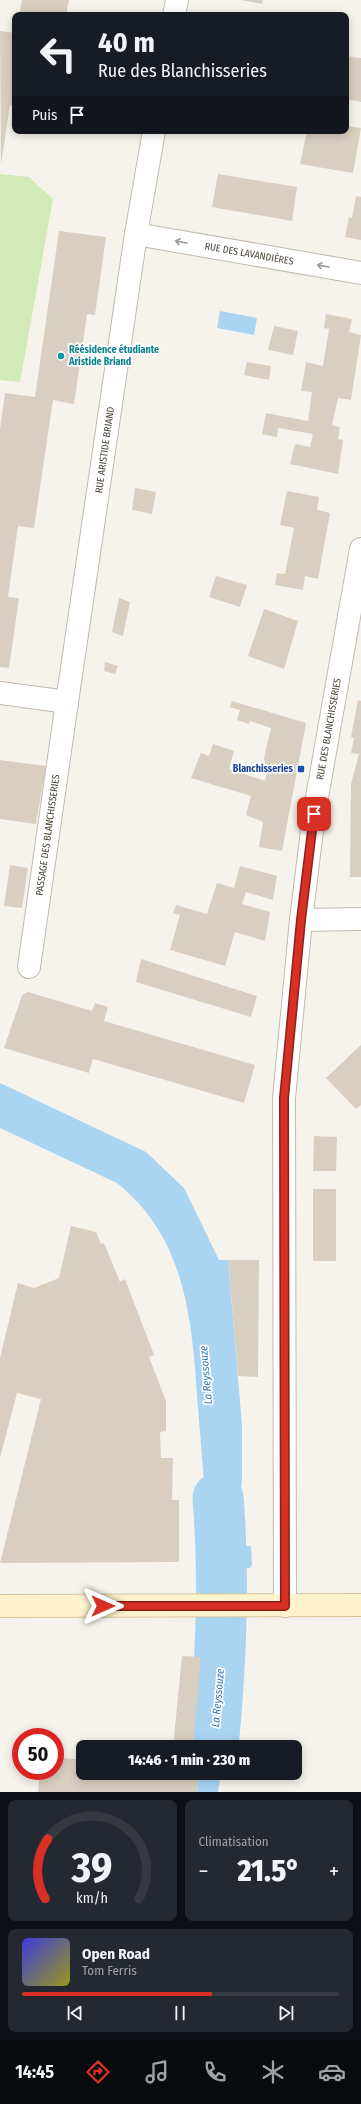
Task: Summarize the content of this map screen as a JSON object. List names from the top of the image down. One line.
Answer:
{"streets":{"street":["RUE DES LAVANDIÈRES","RUE ARISTIDE BRIAND","RUE DES BLANCHISSERIES","PASSAGE DES BLANCHISSERIES"]},"crossings":[["RUE DES LAVANDIÈRES","RUE ARISTIDE BRIAND"],["RUE ARISTIDE BRIAND","PASSAGE DES BLANCHISSERIES"]],"one_way":["RUE DES LAVANDIÈRES"],"water":["La Reyssouze"],"places":{"other":["Réésidence étudiante Aristide Briand"],"transit":["Blanchisseries"]},"page":{"turn":["40 m","Rue des Blanchisseries"],"then":"Puis","limit":"50","trip":"14:46 · 1 min · 230 m","tile":"Climatisation","heat":["−","21.5°","+"],"song":["Open Road","Tom Ferris"],"tabs":"14:45","gauge":["39","km/h"]}}
